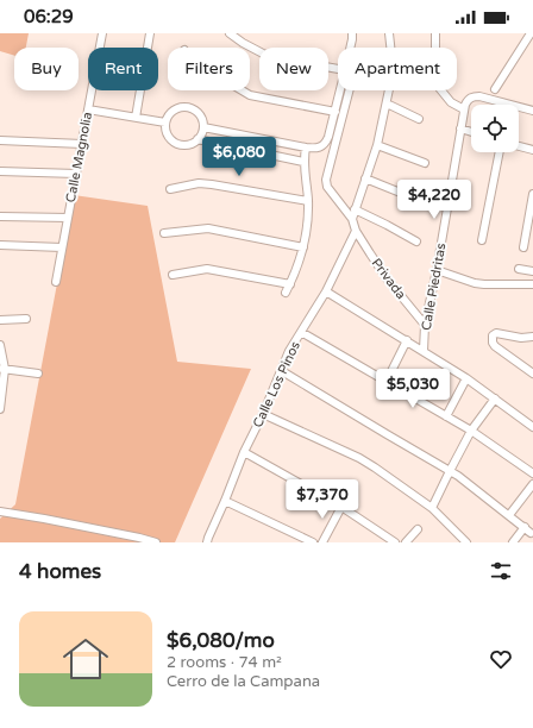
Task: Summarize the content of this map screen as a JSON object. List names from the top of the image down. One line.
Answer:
{"streets":{"street":["Calle Magnolia","Privada","Calle Piedritas","Calle Los Pinos"]},"crossings":[["Privada","Calle Piedritas"],["Privada","Calle Los Pinos"]],"page":{"status":"06:29","chip":["Buy","Rent","Filters","New","Apartment"],"price":["$6,080","$4,220","$5,030","$7,370"],"heading":"4 homes","list":[{"name":"$6,080/mo","note":"2 rooms · 74 m² · Cerro de la Campana"}]}}
